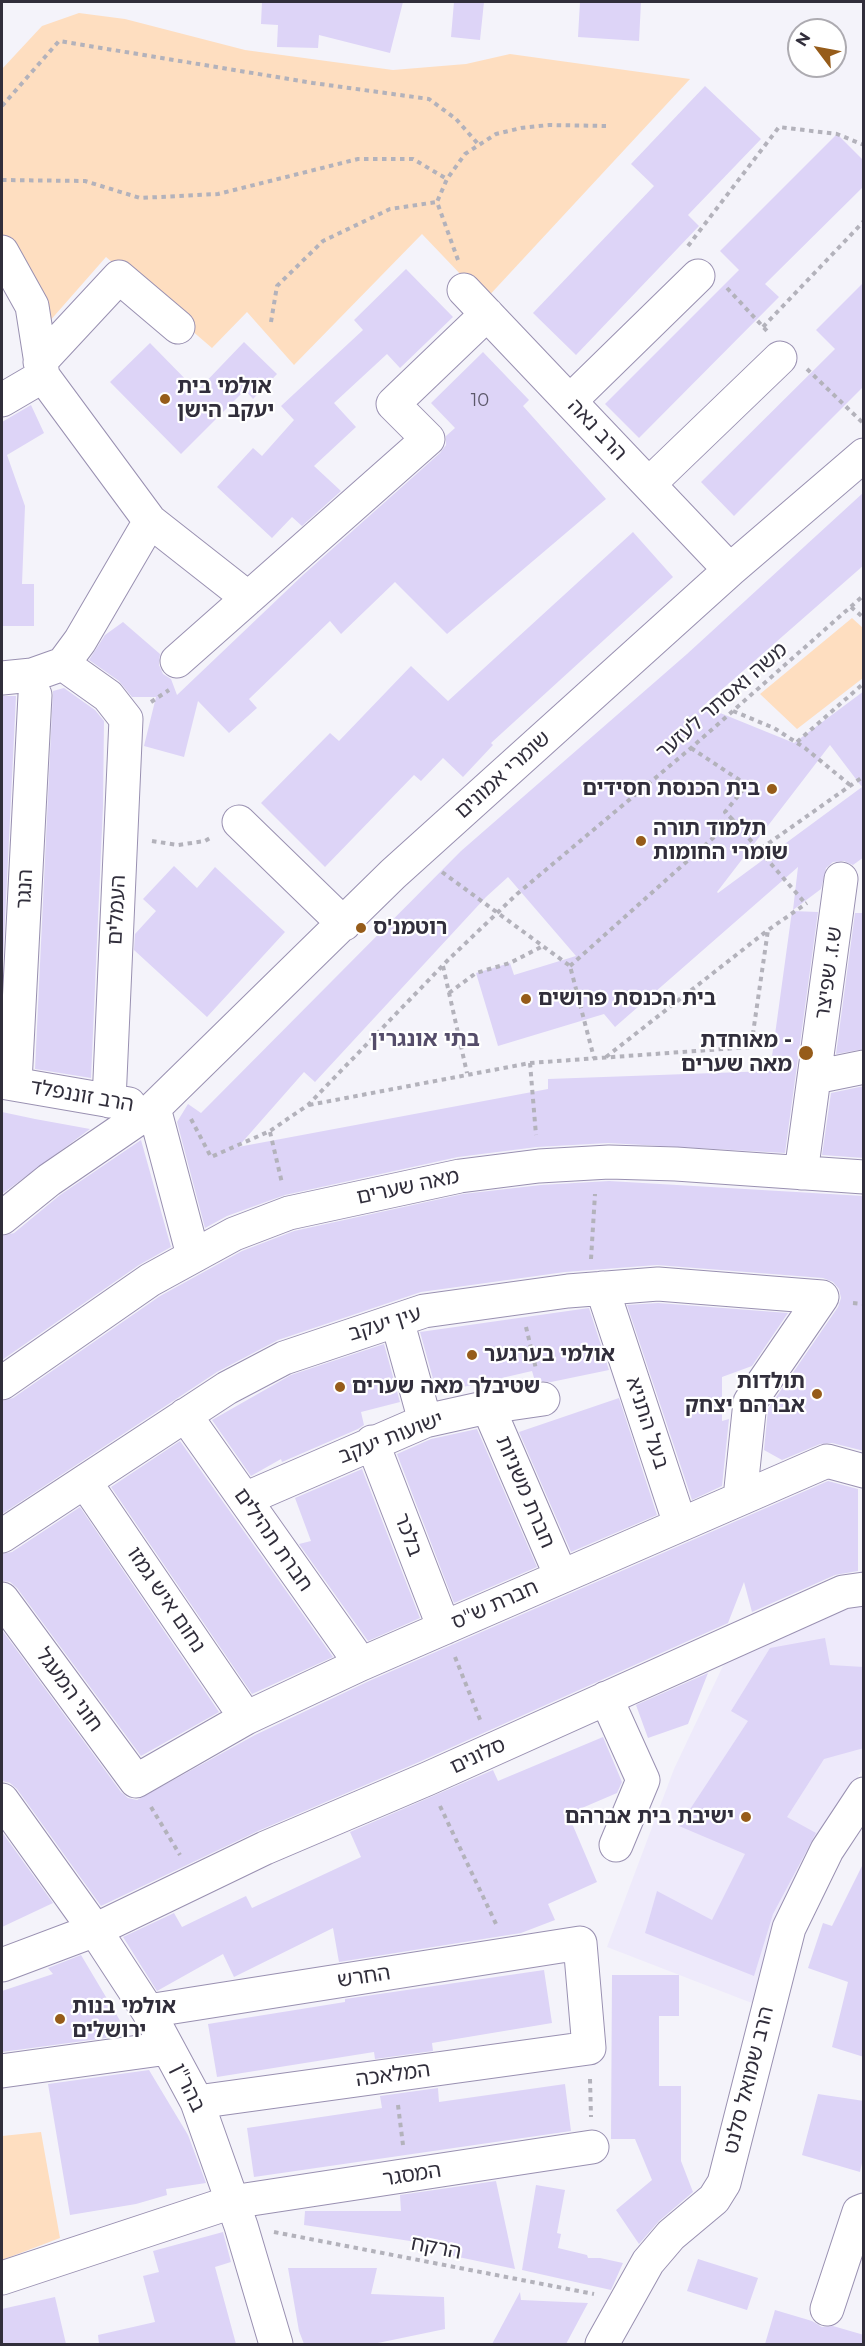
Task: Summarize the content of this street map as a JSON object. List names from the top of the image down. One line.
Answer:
{"streets":{"street":["הרב נאה","שומרי אמונים","הנגר","העמלים","ש.ז. שפיצר","הרב זוננפלד","מאה שערים","עין יעקב","בעל התניא","ישועות יעקב","חברת משניות","בלכר","חברת תהילים","נחום איש גמזו","חברת ש\"ס","חוני המעגל","סלונים","החרש","המלאכה","הרב שמואל סלנט","בהר\"ן","המסגר"],"path":["משה ואסתר לעזער","הרקח"]},"crossings":[["הרב נאה","שומרי אמונים"],["שומרי אמונים","הרב זוננפלד"],["הנגר","הרב זוננפלד"],["העמלים","הרב זוננפלד"],["ש.ז. שפיצר","מאה שערים"],["הרב זוננפלד","מאה שערים"],["עין יעקב","בעל התניא"],["עין יעקב","חברת תהילים"],["עין יעקב","נחום איש גמזו"],["עין יעקב","חברת ש\"ס"],["בעל התניא","חברת ש\"ס"],["ישועות יעקב","חברת משניות"],["ישועות יעקב","בלכר"],["ישועות יעקב","חברת תהילים"],["חברת משניות","חברת ש\"ס"],["בלכר","חברת ש\"ס"],["חברת תהילים","חברת ש\"ס"],["נחום איש גמזו","חברת ש\"ס"],["חברת ש\"ס","חוני המעגל"],["סלונים","בהר\"ן"],["החרש","המלאכה"],["החרש","בהר\"ן"],["המלאכה","בהר\"ן"],["הרב שמואל סלנט","הרקח"],["בהר\"ן","המסגר"],["בהר\"ן","הרקח"],["המסגר","הרקח"]],"districts":["בתי אונגרין"],"places":["אולמי בית יעקב הישן","בית הכנסת חסידים","תלמוד תורה שומרי החומות","רוטמנ'ס","בית הכנסת פרושים","מאוחדת - מאה שערים","אולמי בערגער","שטיבלך מאה שערים","תולדות אברהם יצחק","ישיבת בית אברהם","אולמי בנות ירושלים"],"house_numbers":["10"],"north":"top left"}
